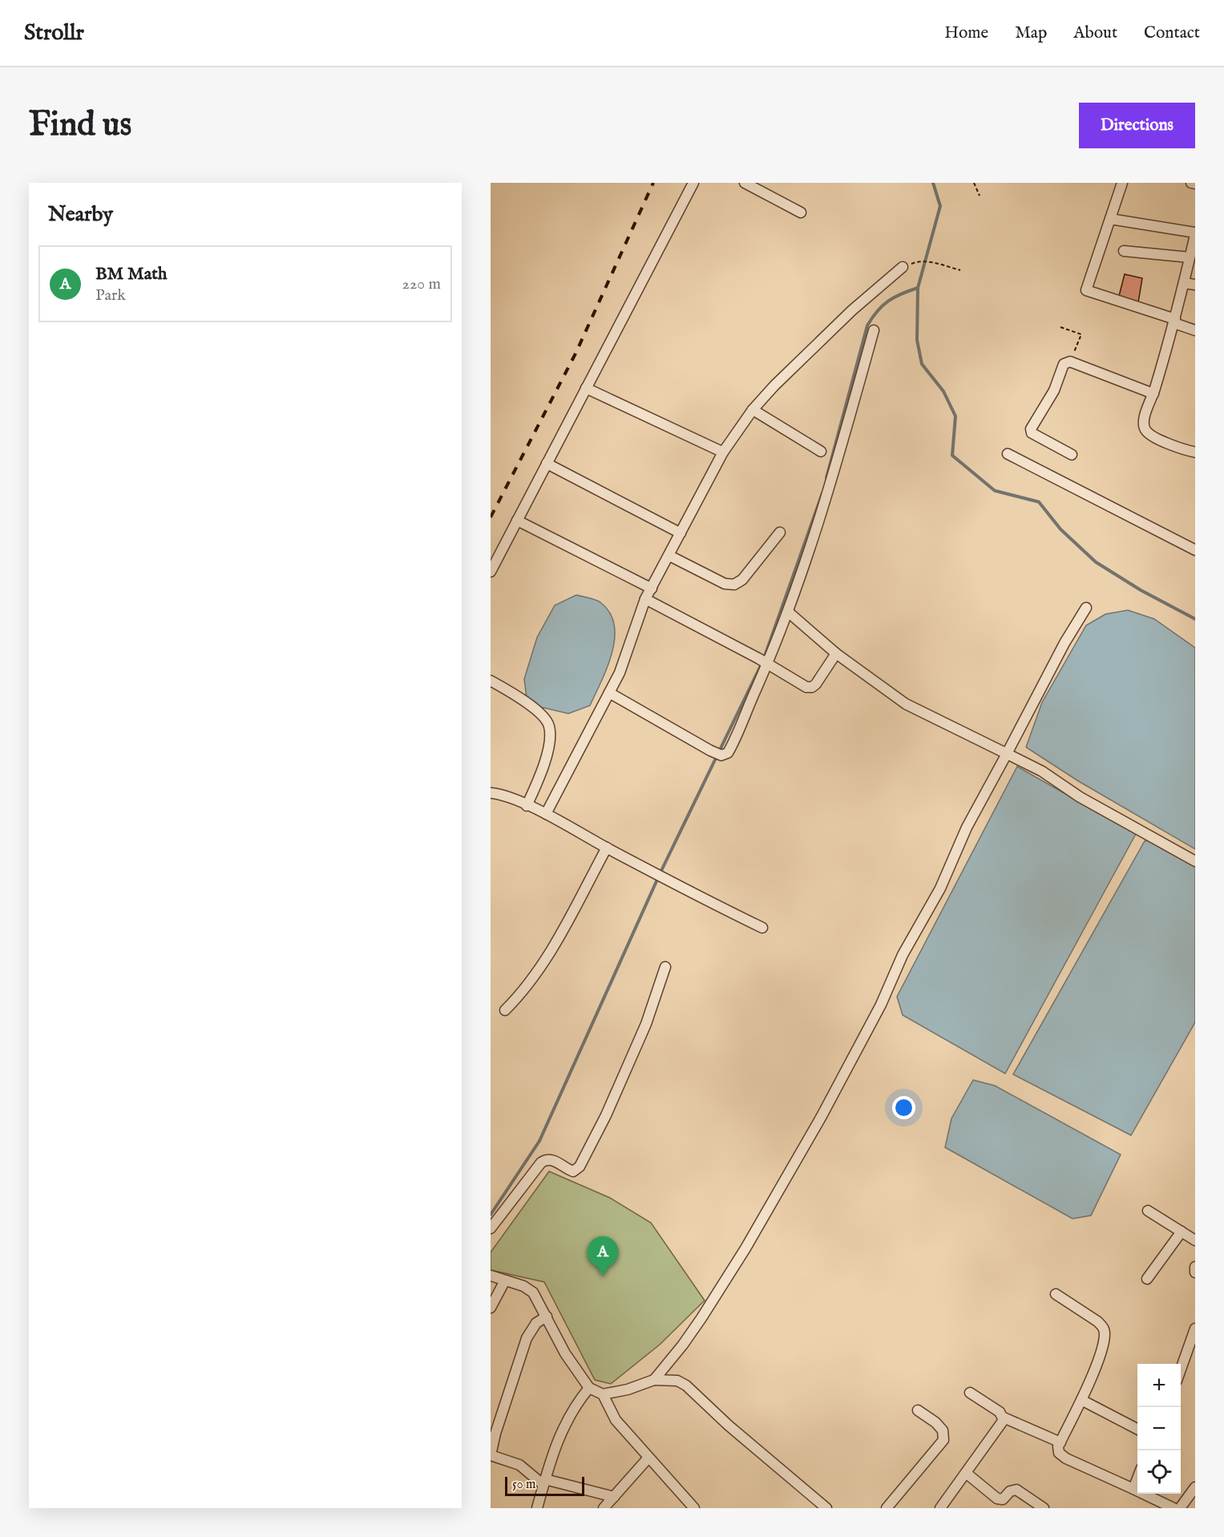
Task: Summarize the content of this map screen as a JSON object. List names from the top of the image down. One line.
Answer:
{"scale_bar":"50 m","page":{"header":"Strollr","nav":["Home","Map","About","Contact"],"buttons":"Directions","title":"Find us","heading":"Nearby","list":[{"mark":"A","name":"BM Math","note":"Park","value":"220 m"}],"pins":"A","map_buttons":["+","−"],"scale":"50 m"}}
